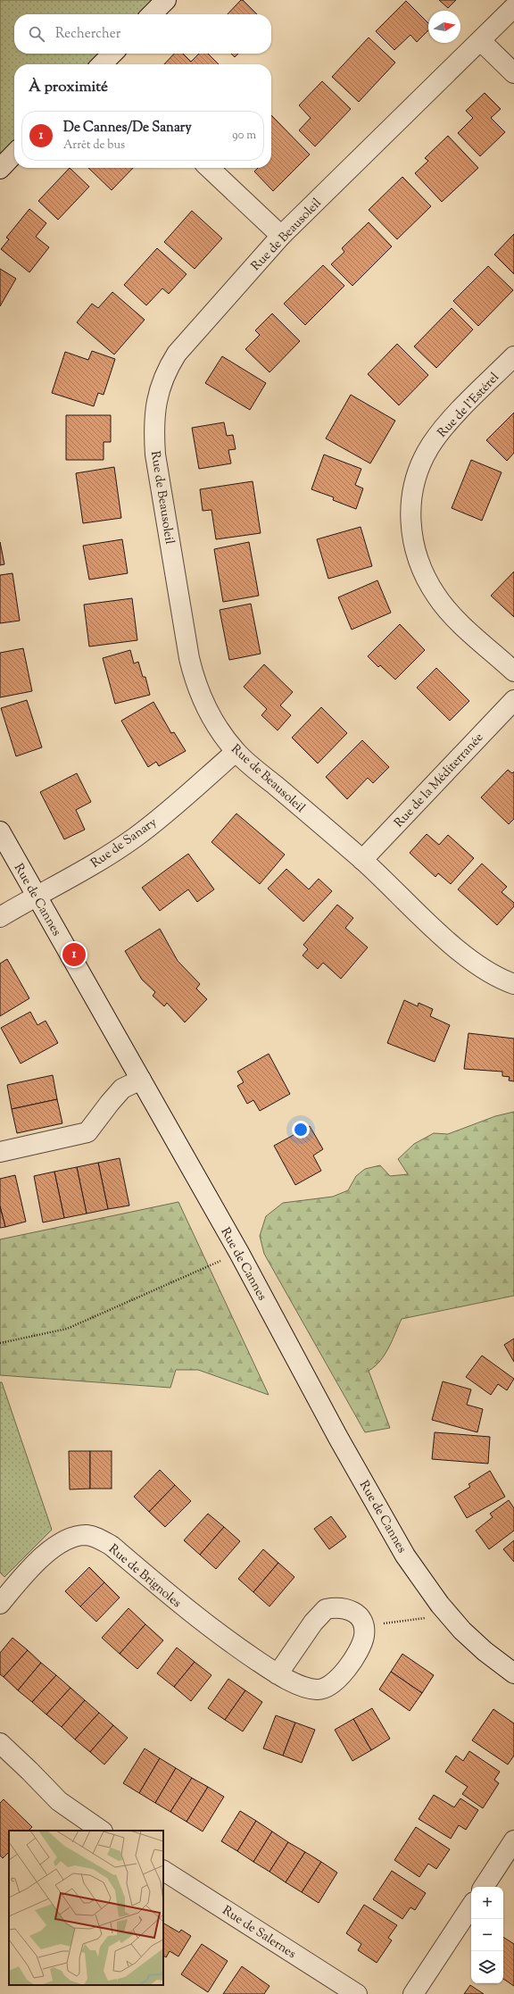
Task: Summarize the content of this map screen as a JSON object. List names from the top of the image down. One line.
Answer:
{"streets":{"street":["Rue de Beausoleil","Rue de l'Estérel","Rue de la Méditerranée","Rue de Sanary","Rue de Cannes","Rue de Brignoles","Rue de Salernes"]},"crossings":[["Rue de Beausoleil","Rue de la Méditerranée"],["Rue de Beausoleil","Rue de Sanary"],["Rue de Sanary","Rue de Cannes"]],"north":"right","page":{"search":"Rechercher","heading":"À proximité","list":[{"mark":"1","name":"De Cannes/De Sanary","note":"Arrêt de bus","value":"90 m"}],"pins":"1","map_buttons":["+","−"]}}
